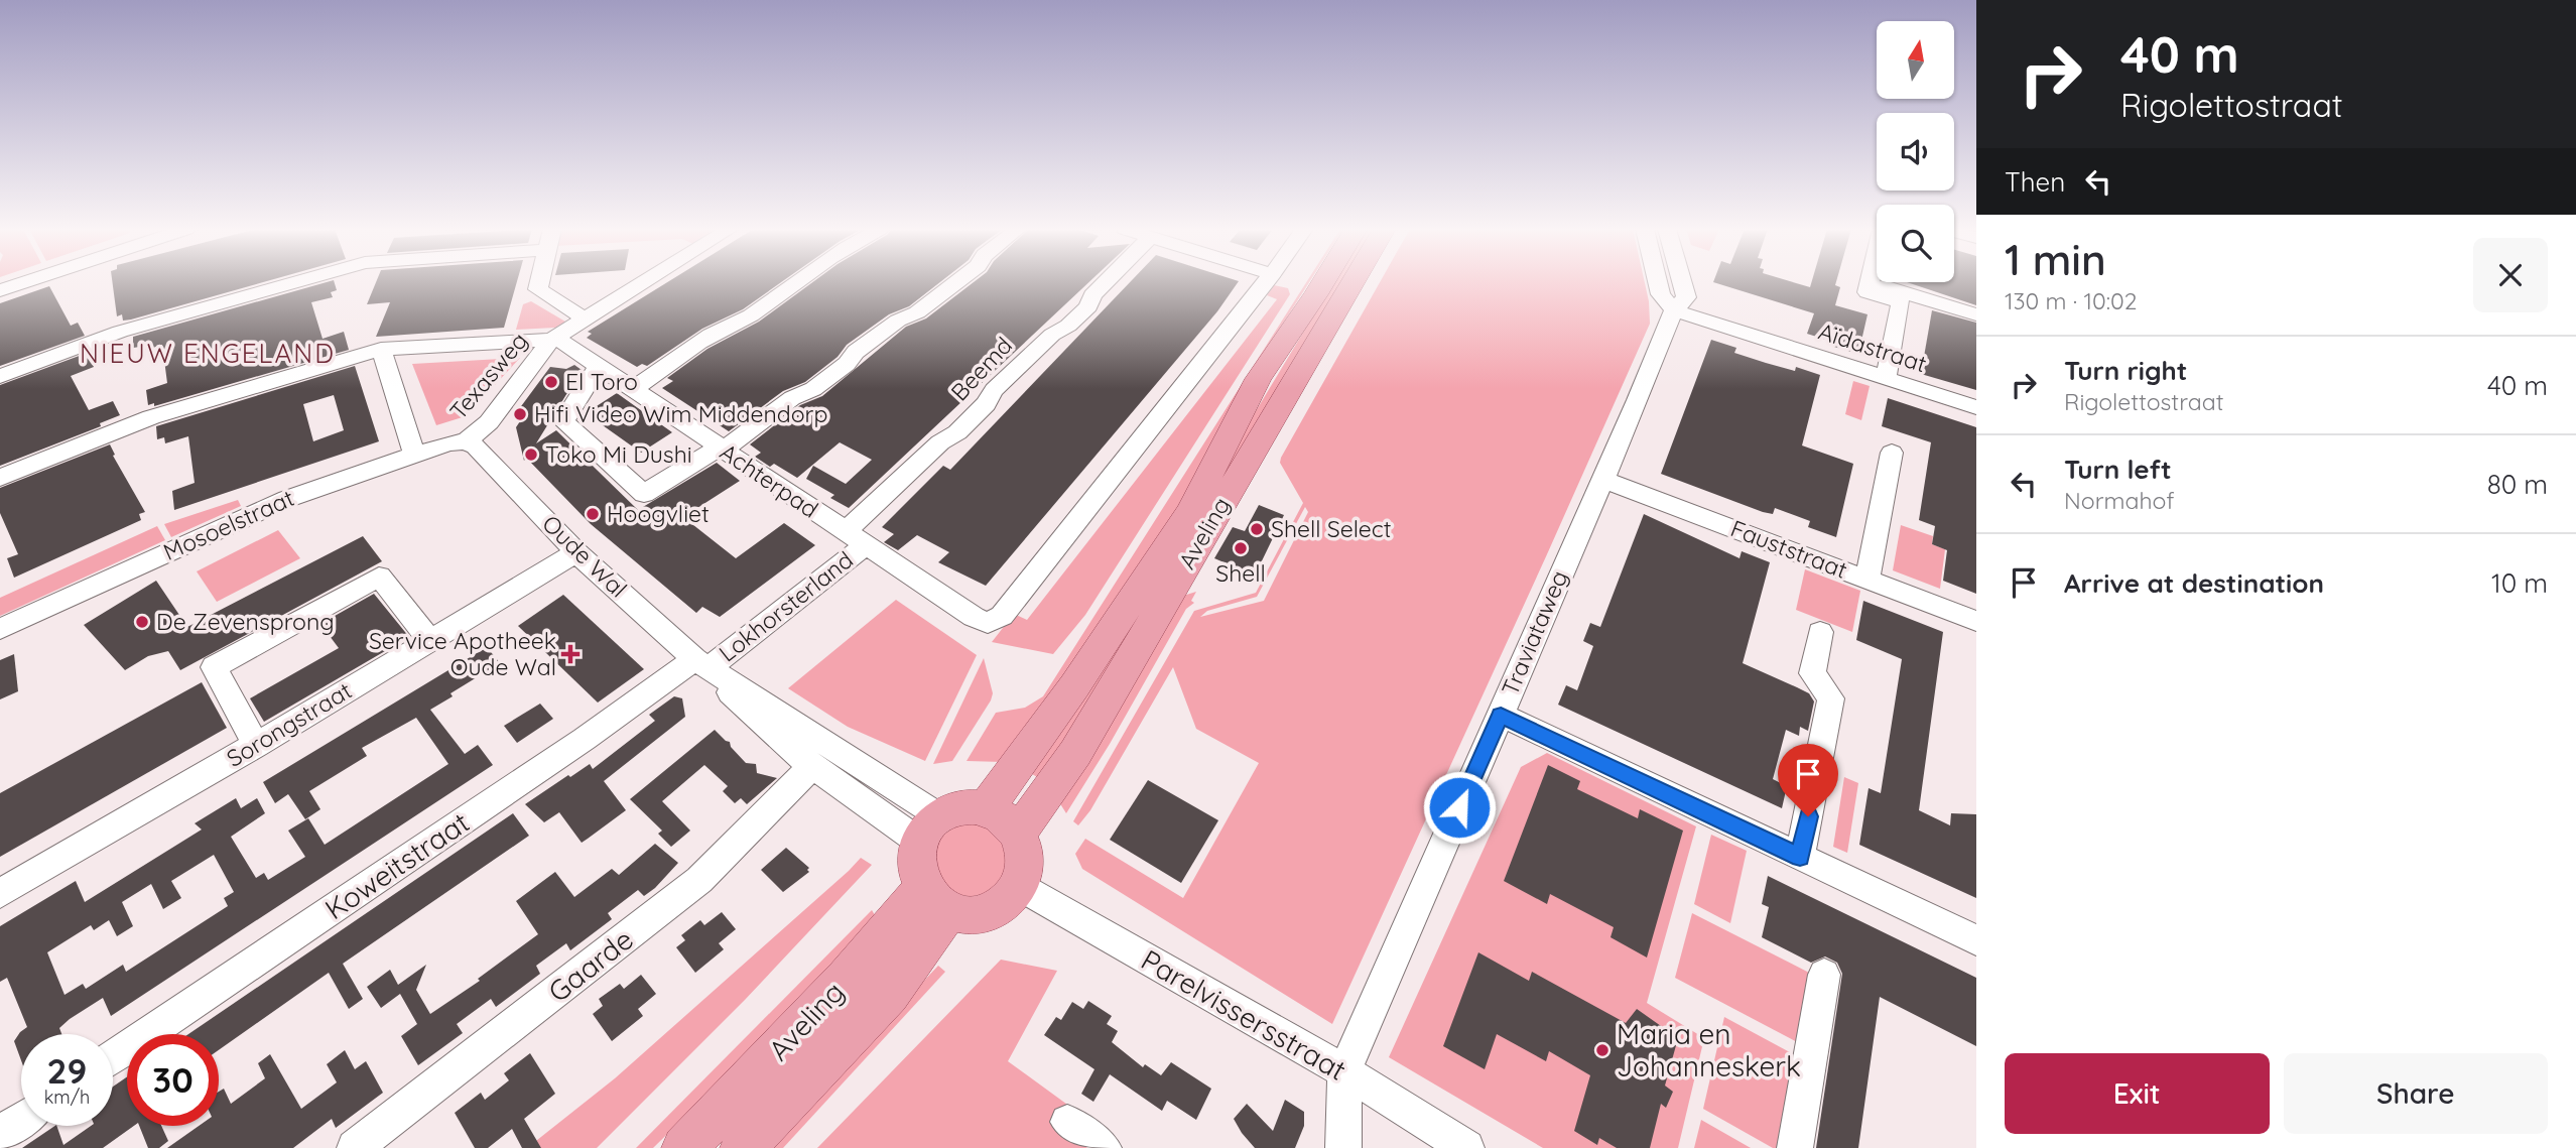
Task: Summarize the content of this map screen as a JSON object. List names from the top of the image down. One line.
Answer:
{"streets":{"main road":["Aveling"],"street":["Aïdastraat","Beemd","Texasweg","Achterpad","Mosoelstraat","Fauststraat","Oude Wal","Lokhorsterland","Traviataweg","Sorongstraat","Koweitstraat","Gaarde","Parelvissersstraat"]},"crossings":[["Aïdastraat","Traviataweg"],["Beemd","Achterpad"],["Beemd","Lokhorsterland"],["Texasweg","Achterpad"],["Texasweg","Mosoelstraat"],["Texasweg","Oude Wal"],["Achterpad","Lokhorsterland"],["Mosoelstraat","Oude Wal"],["Aveling","Oude Wal"],["Aveling","Parelvissersstraat"],["Fauststraat","Traviataweg"],["Oude Wal","Lokhorsterland"],["Oude Wal","Sorongstraat"],["Oude Wal","Koweitstraat"],["Oude Wal","Gaarde"],["Oude Wal","Parelvissersstraat"],["Lokhorsterland","Koweitstraat"],["Traviataweg","Parelvissersstraat"]],"districts":["NIEUW ENGELAND"],"places":{"other":["El Toro","Hifi Video Wim Middendorp","Toko Mi Dushi","Hoogvliet","Shell Select","Shell","De Zevensprong","Maria en Johanneskerk"],"health":["Service Apotheek Oude Wal"]},"north":"top","page":{"turn":["40 m","Rigolettostraat"],"then":"Then","heading":["1 min","130 m · 10:02"],"list":[{"name":"Turn right","note":"Rigolettostraat","value":"40 m"},{"name":"Turn left","note":"Normahof","value":"80 m"},{"name":"Arrive at destination","value":"10 m"}],"speed":"29 km/h","limit":"30","buttons":["Exit","Share"]}}
